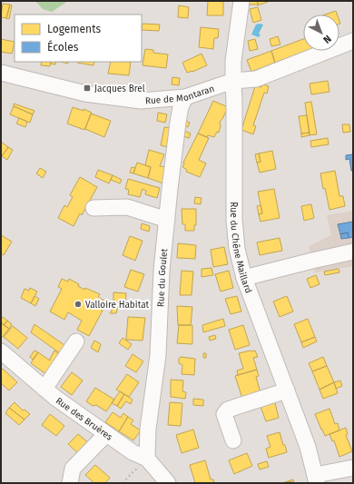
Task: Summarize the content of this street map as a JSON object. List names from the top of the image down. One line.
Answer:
{"streets":{"street":["Rue de Montaran","Rue du Chêne Maillard","Rue du Goulet","Rue des Bruères"]},"crossings":[["Rue de Montaran","Rue du Chêne Maillard"],["Rue de Montaran","Rue du Goulet"],["Rue du Goulet","Rue des Bruères"]],"places":{"transit":["Jacques Brel"],"other":["Valloire Habitat"]},"legend":["Logements","Écoles"],"north":"bottom right"}
